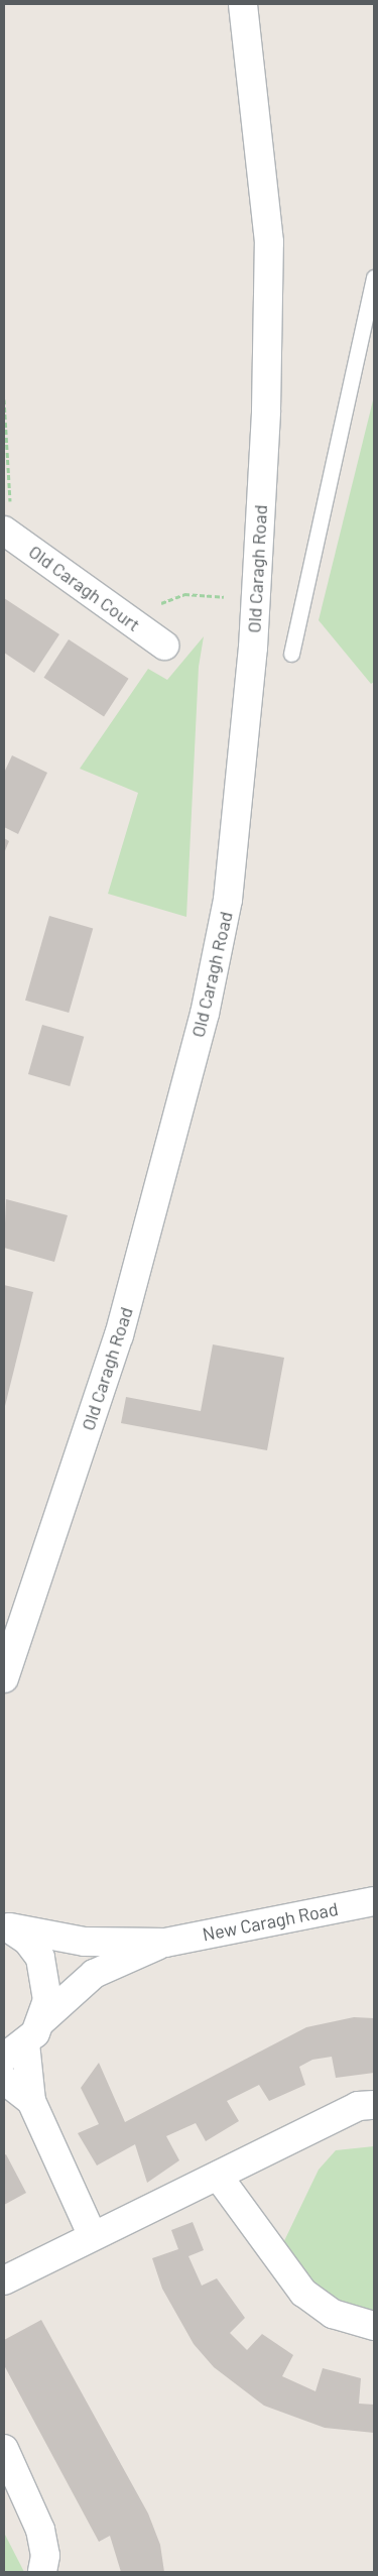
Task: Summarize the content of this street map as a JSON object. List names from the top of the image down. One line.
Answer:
{"streets":{"street":["Old Caragh Road","Old Caragh Court","New Caragh Road"]}}
